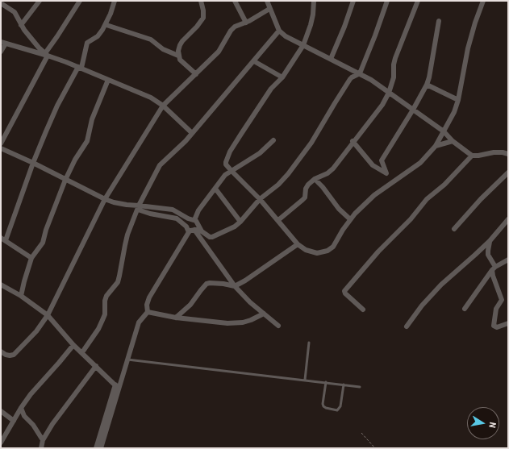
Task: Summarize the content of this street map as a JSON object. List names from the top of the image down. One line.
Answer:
{"north":"right"}
